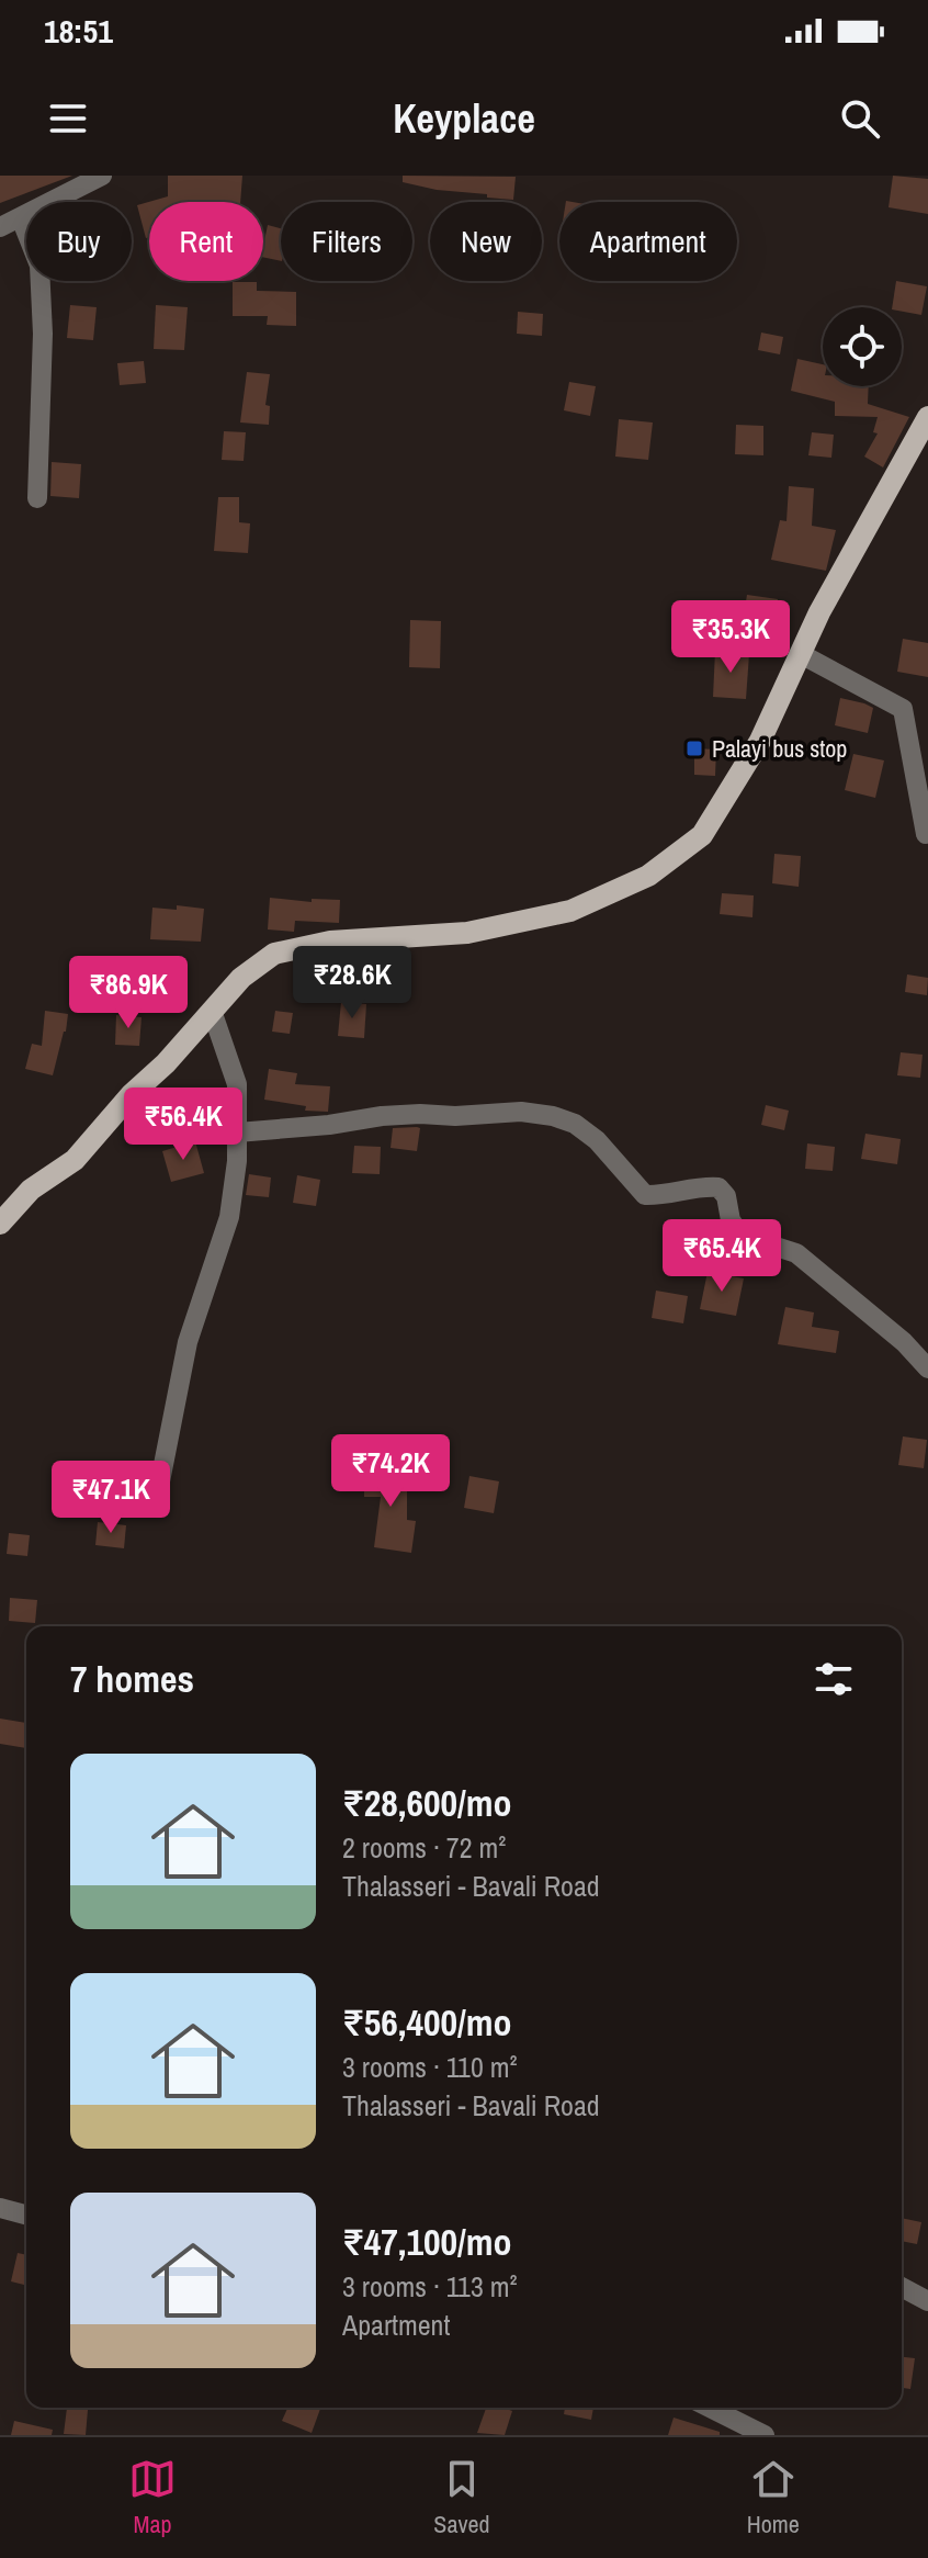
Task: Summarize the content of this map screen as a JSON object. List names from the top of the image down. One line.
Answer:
{"places":{"transit":["Palayi bus stop"]},"page":{"status":"18:51","header":"Keyplace","chip":["Buy","Rent","Filters","New","Apartment"],"price":["₹35.3K","₹28.6K","₹86.9K","₹56.4K","₹65.4K","₹74.2K","₹47.1K"],"heading":"7 homes","list":[{"name":"₹28,600/mo","note":"2 rooms · 72 m² · Thalasseri - Bavali Road"},{"name":"₹56,400/mo","note":"3 rooms · 110 m² · Thalasseri - Bavali Road"},{"name":"₹47,100/mo","note":"3 rooms · 113 m² · Apartment"}],"tabs":["Map","Saved","Home"]}}
